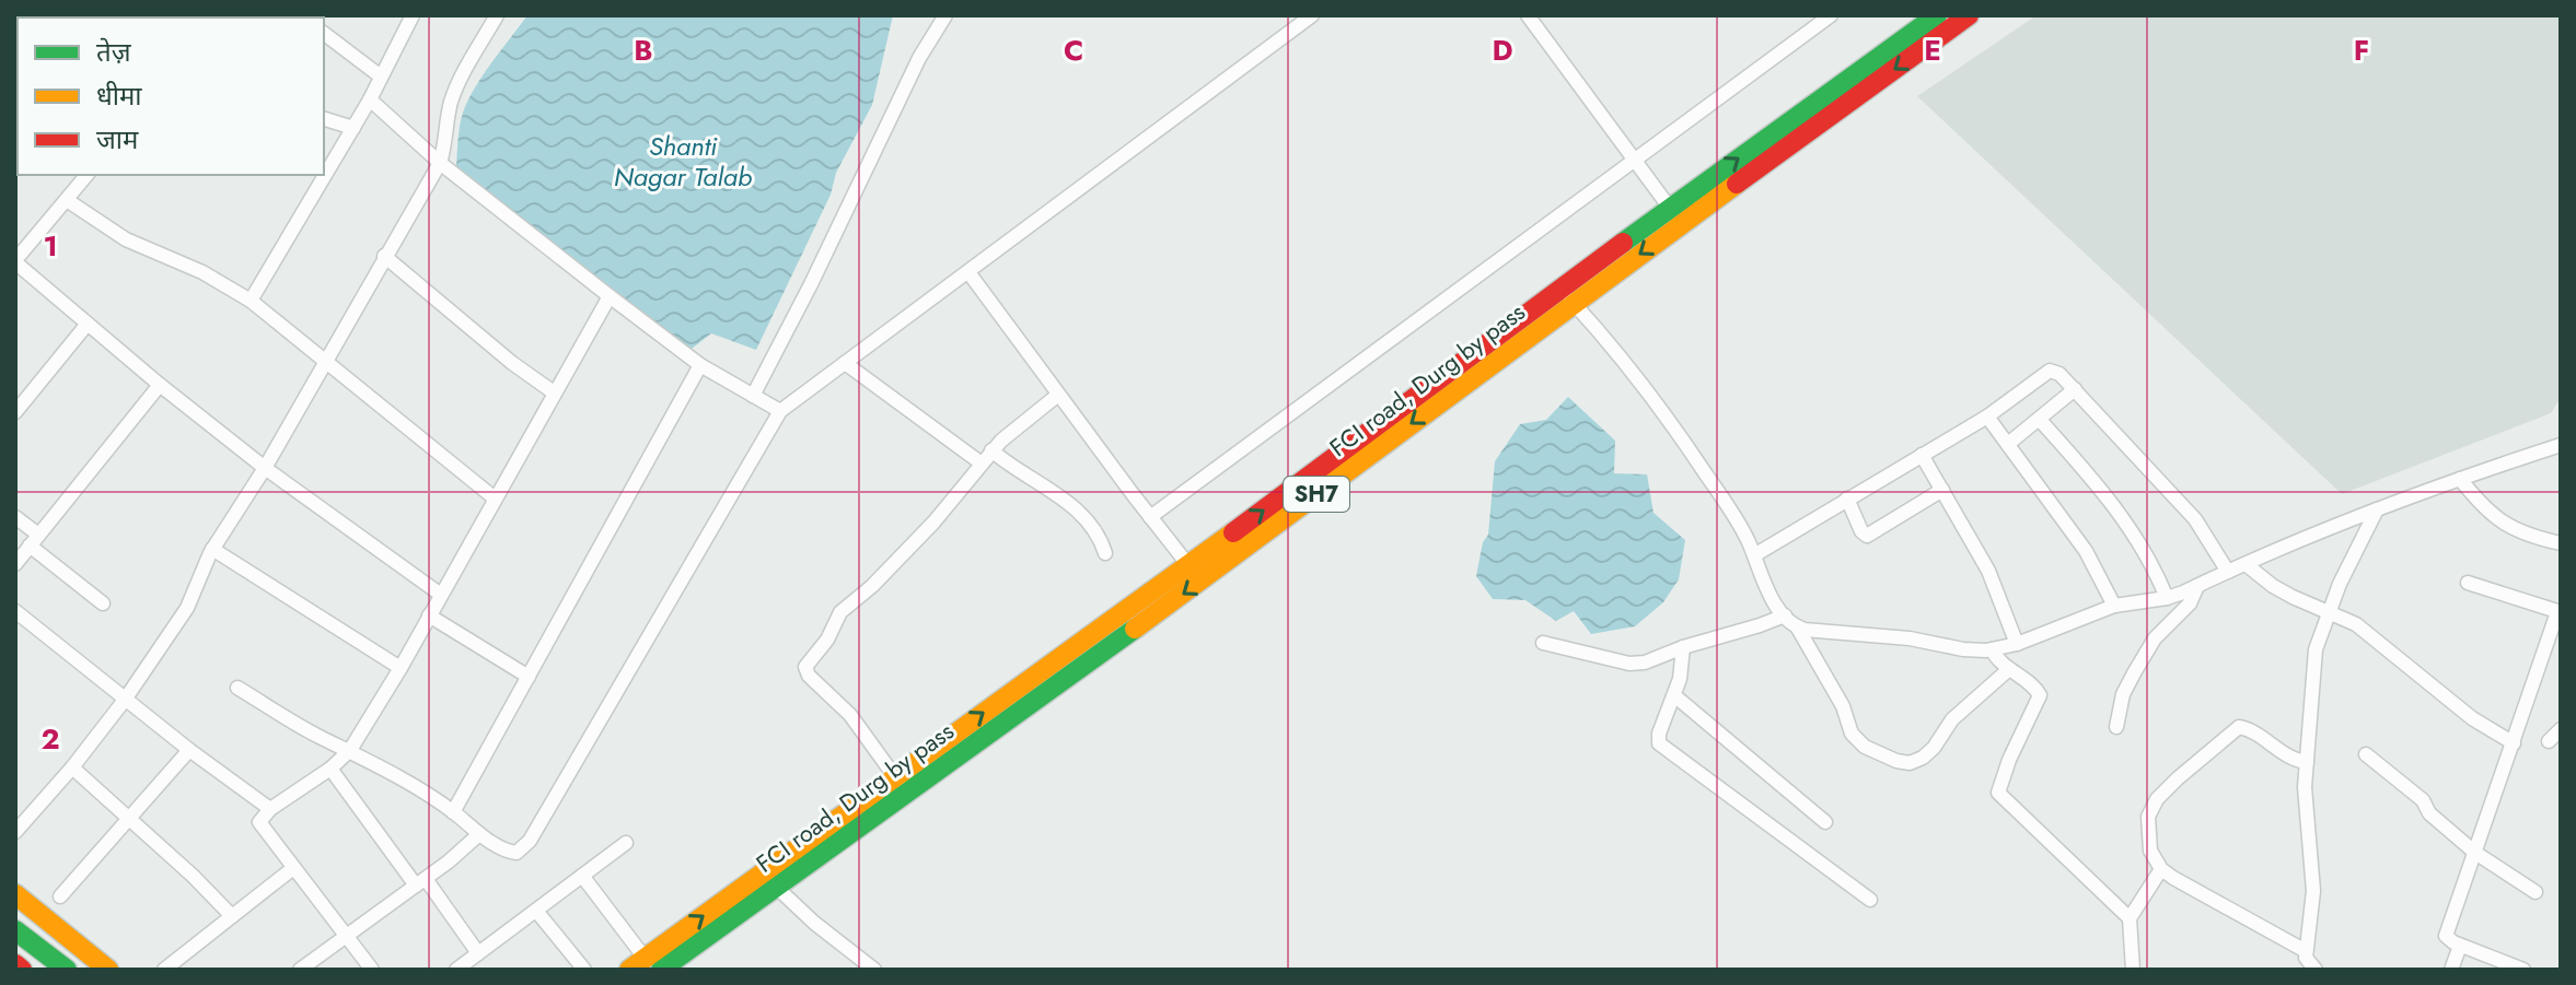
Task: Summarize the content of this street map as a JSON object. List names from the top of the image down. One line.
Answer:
{"streets":{"main road":["FCI road, Durg by pass","SH7"]},"water":["Shanti Nagar Talab"],"legend":["तेज़","धीमा","जाम"],"grid":{"columns":["B","C","D","E","F"],"rows":["1","2"]}}
